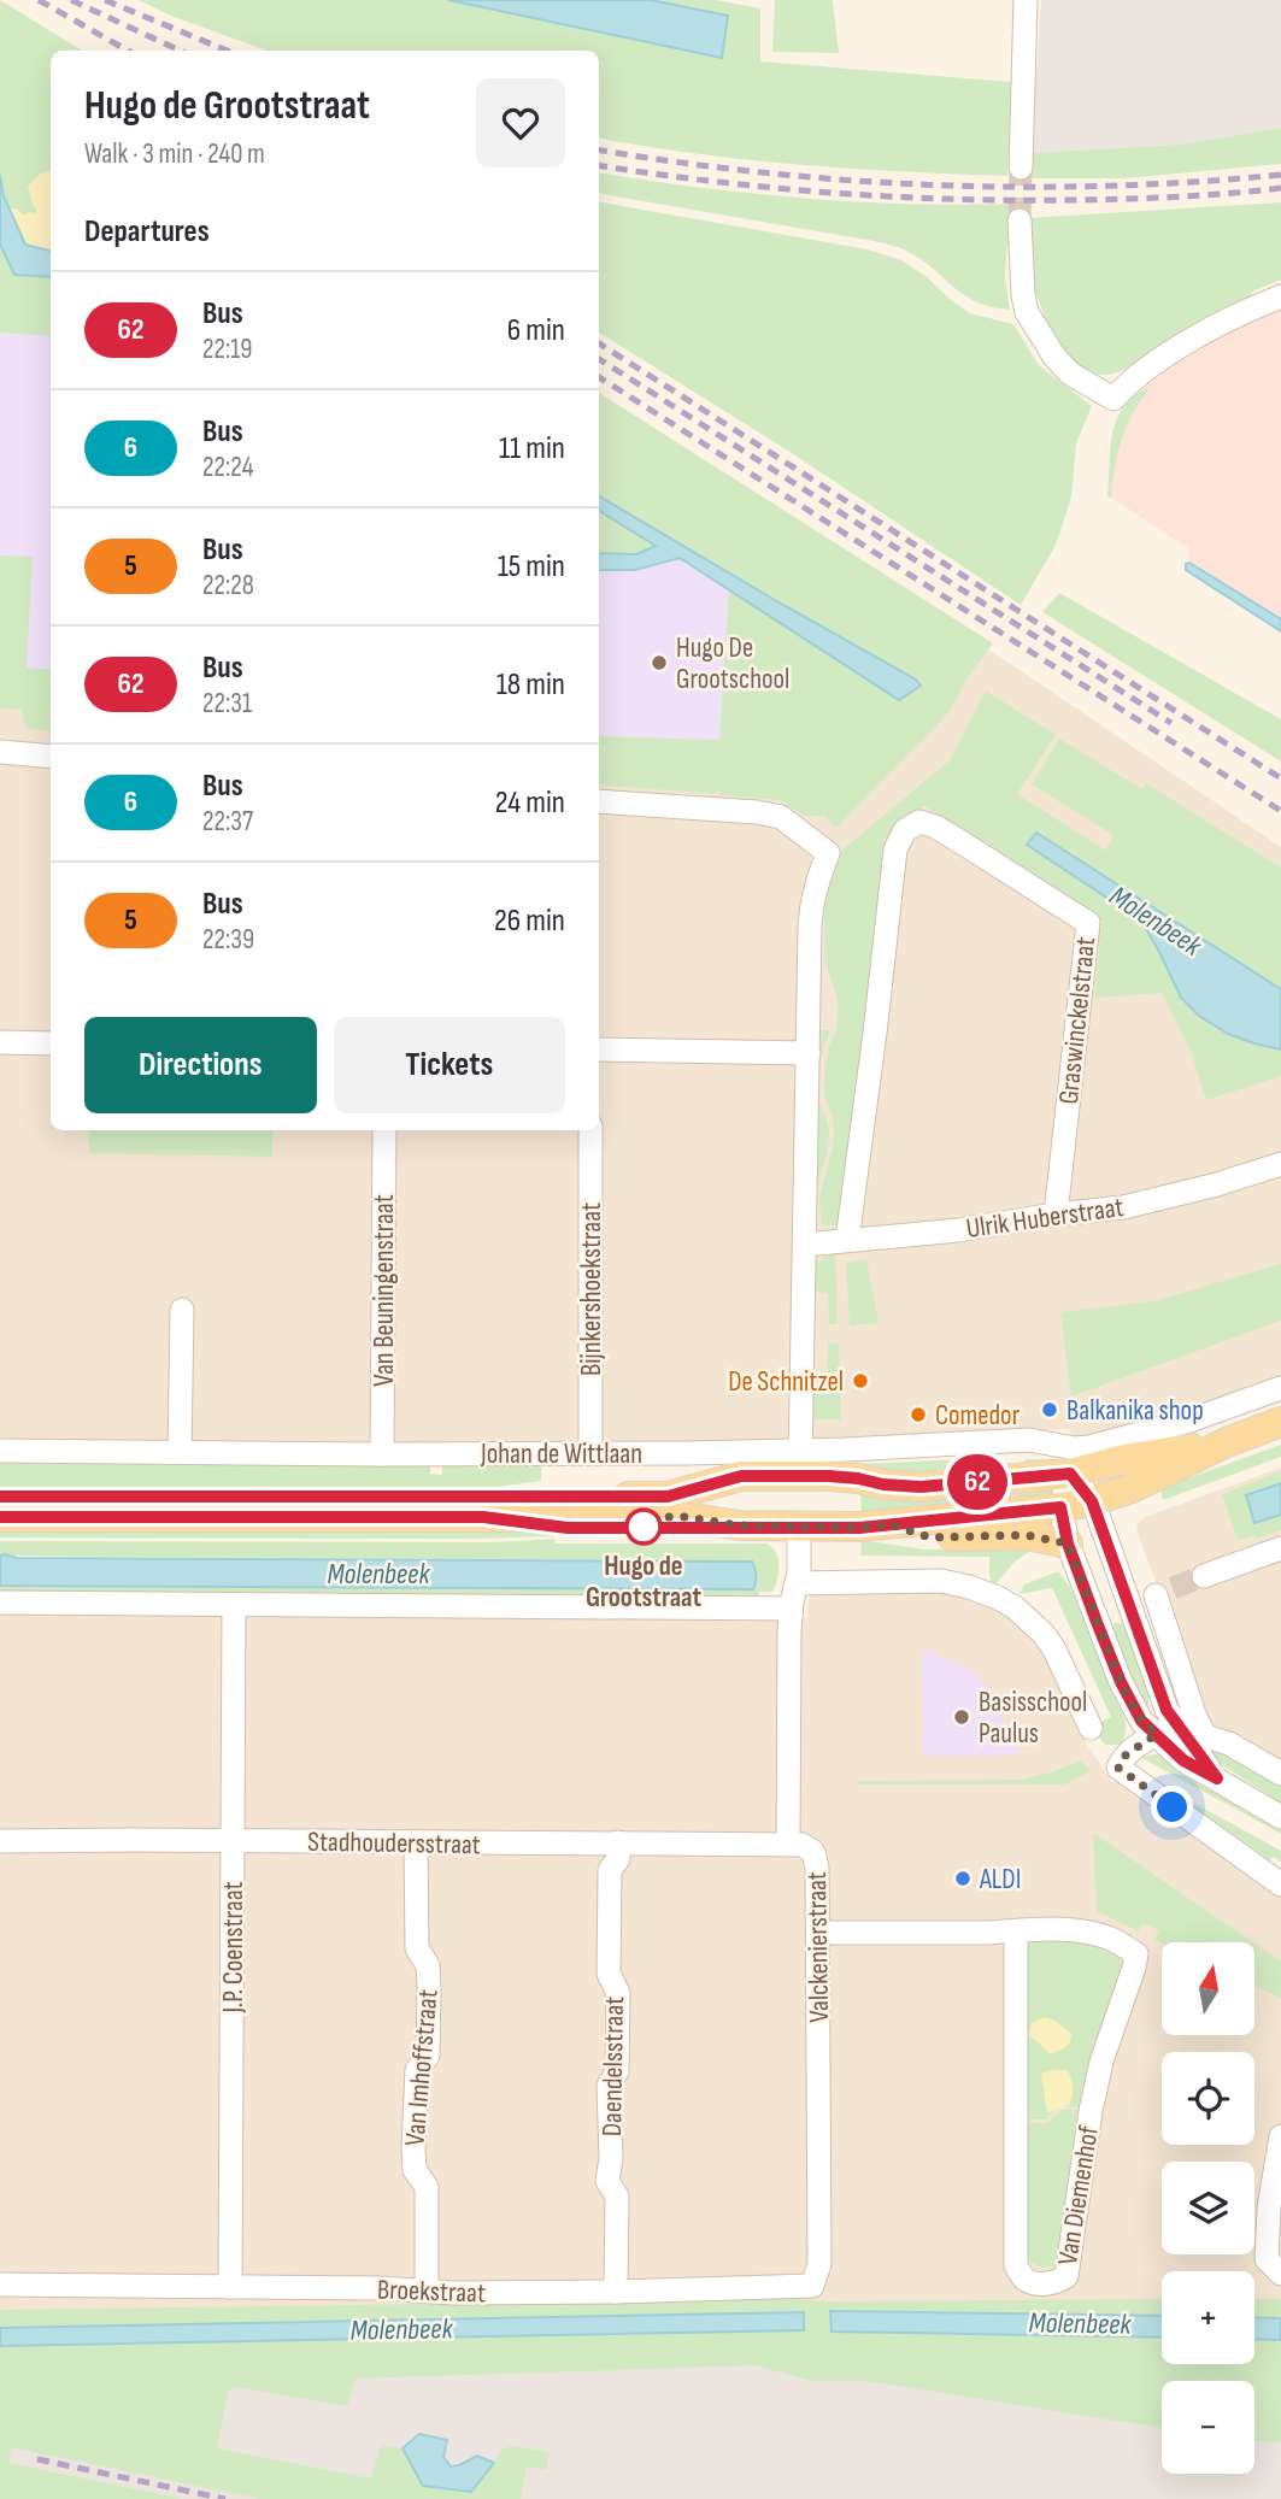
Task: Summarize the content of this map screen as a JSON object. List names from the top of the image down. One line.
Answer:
{"streets":{"main road":["Johan de Wittlaan"],"street":["Graswinckelstraat","Ulrik Huberstraat","Bijnkershoekstraat","Van Beuningenstraat","Stadhoudersstraat","J.P. Coenstraat","Valckenierstraat","Daendelsstraat","Van Imhoffstraat","Van Diemenhof","Broekstraat"]},"crossings":[["Graswinckelstraat","Ulrik Huberstraat"],["Bijnkershoekstraat","Johan de Wittlaan"],["Van Beuningenstraat","Johan de Wittlaan"],["Johan de Wittlaan","Valckenierstraat"],["Stadhoudersstraat","J.P. Coenstraat"],["Stadhoudersstraat","Valckenierstraat"],["Stadhoudersstraat","Daendelsstraat"],["Stadhoudersstraat","Van Imhoffstraat"],["J.P. Coenstraat","Broekstraat"],["Valckenierstraat","Van Diemenhof"],["Valckenierstraat","Broekstraat"],["Daendelsstraat","Broekstraat"],["Van Imhoffstraat","Broekstraat"]],"water":["Molenbeek"],"places":["Hugo De Grootschool","De Schnitzel","Balkanika shop","Comedor","Hugo de Grootstraat","Basisschool Paulus","ALDI"],"lines":["bus line 62"],"north":"top","page":{"on_map":"62","heading":[["Hugo de Grootstraat","Walk · 3 min · 240 m"],"Departures"],"list":[{"mark":"62","name":"Bus","note":"22:19","value":"6 min"},{"mark":"6","name":"Bus","note":"22:24","value":"11 min"},{"mark":"5","name":"Bus","note":"22:28","value":"15 min"},{"mark":"62","name":"Bus","note":"22:31","value":"18 min"},{"mark":"6","name":"Bus","note":"22:37","value":"24 min"},{"mark":"5","name":"Bus","note":"22:39","value":"26 min"}],"buttons":["Directions","Tickets"],"map_buttons":["+","−"]}}
